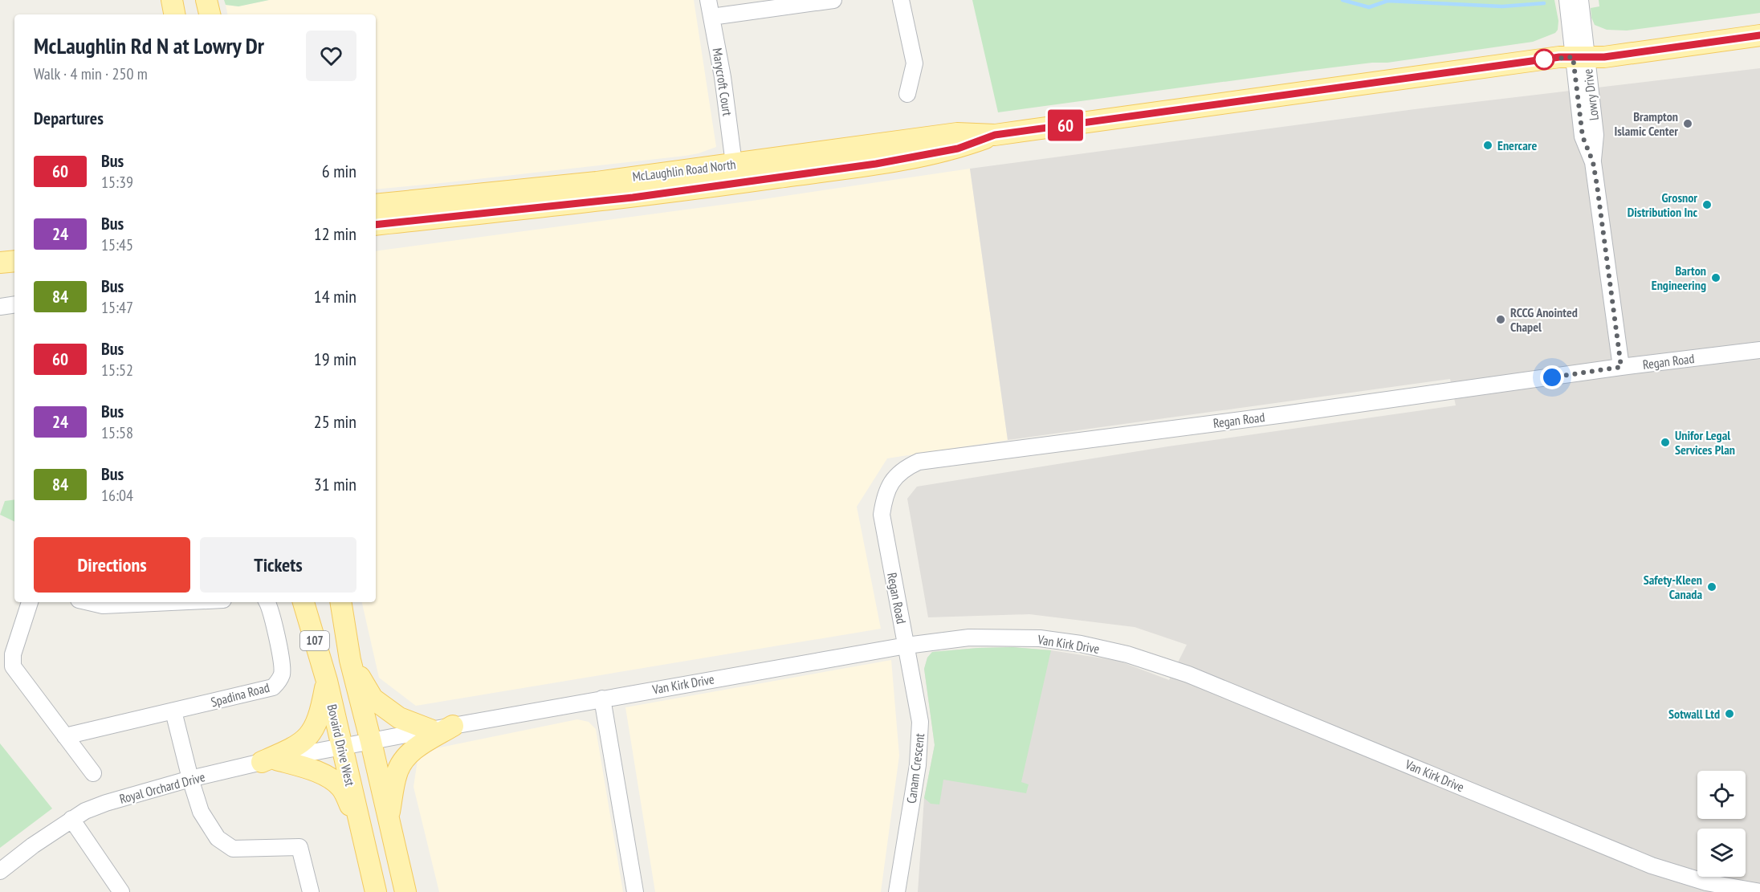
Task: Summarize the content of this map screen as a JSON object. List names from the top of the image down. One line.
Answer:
{"streets":{"main road":["McLaughlin Road North","107","Bovaird Drive West"],"street":["Marycroft Court","Lowry Drive","Regan Road","Van Kirk Drive","Spadina Road","Canam Crescent","Royal Orchard Drive"]},"crossings":[["Marycroft Court","McLaughlin Road North"],["Lowry Drive","McLaughlin Road North"],["Lowry Drive","Regan Road"],["Regan Road","Van Kirk Drive"],["Regan Road","Canam Crescent"],["107","Van Kirk Drive"],["Van Kirk Drive","Bovaird Drive West"],["Van Kirk Drive","Canam Crescent"],["Van Kirk Drive","Royal Orchard Drive"],["Bovaird Drive West","Royal Orchard Drive"]],"places":["Brampton Islamic Center","Enercare","Grosnor Distribution Inc","Barton Engineering","RCCG Anointed Chapel","Unifor Legal Services Plan","Safety-Kleen Canada","Sotwall Ltd"],"lines":["bus line 60"],"page":{"on_map":"60","heading":[["McLaughlin Rd N at Lowry Dr","Walk · 4 min · 250 m"],"Departures"],"list":[{"mark":"60","name":"Bus","note":"15:39","value":"6 min"},{"mark":"24","name":"Bus","note":"15:45","value":"12 min"},{"mark":"84","name":"Bus","note":"15:47","value":"14 min"},{"mark":"60","name":"Bus","note":"15:52","value":"19 min"},{"mark":"24","name":"Bus","note":"15:58","value":"25 min"},{"mark":"84","name":"Bus","note":"16:04","value":"31 min"}],"buttons":["Directions","Tickets"]}}
